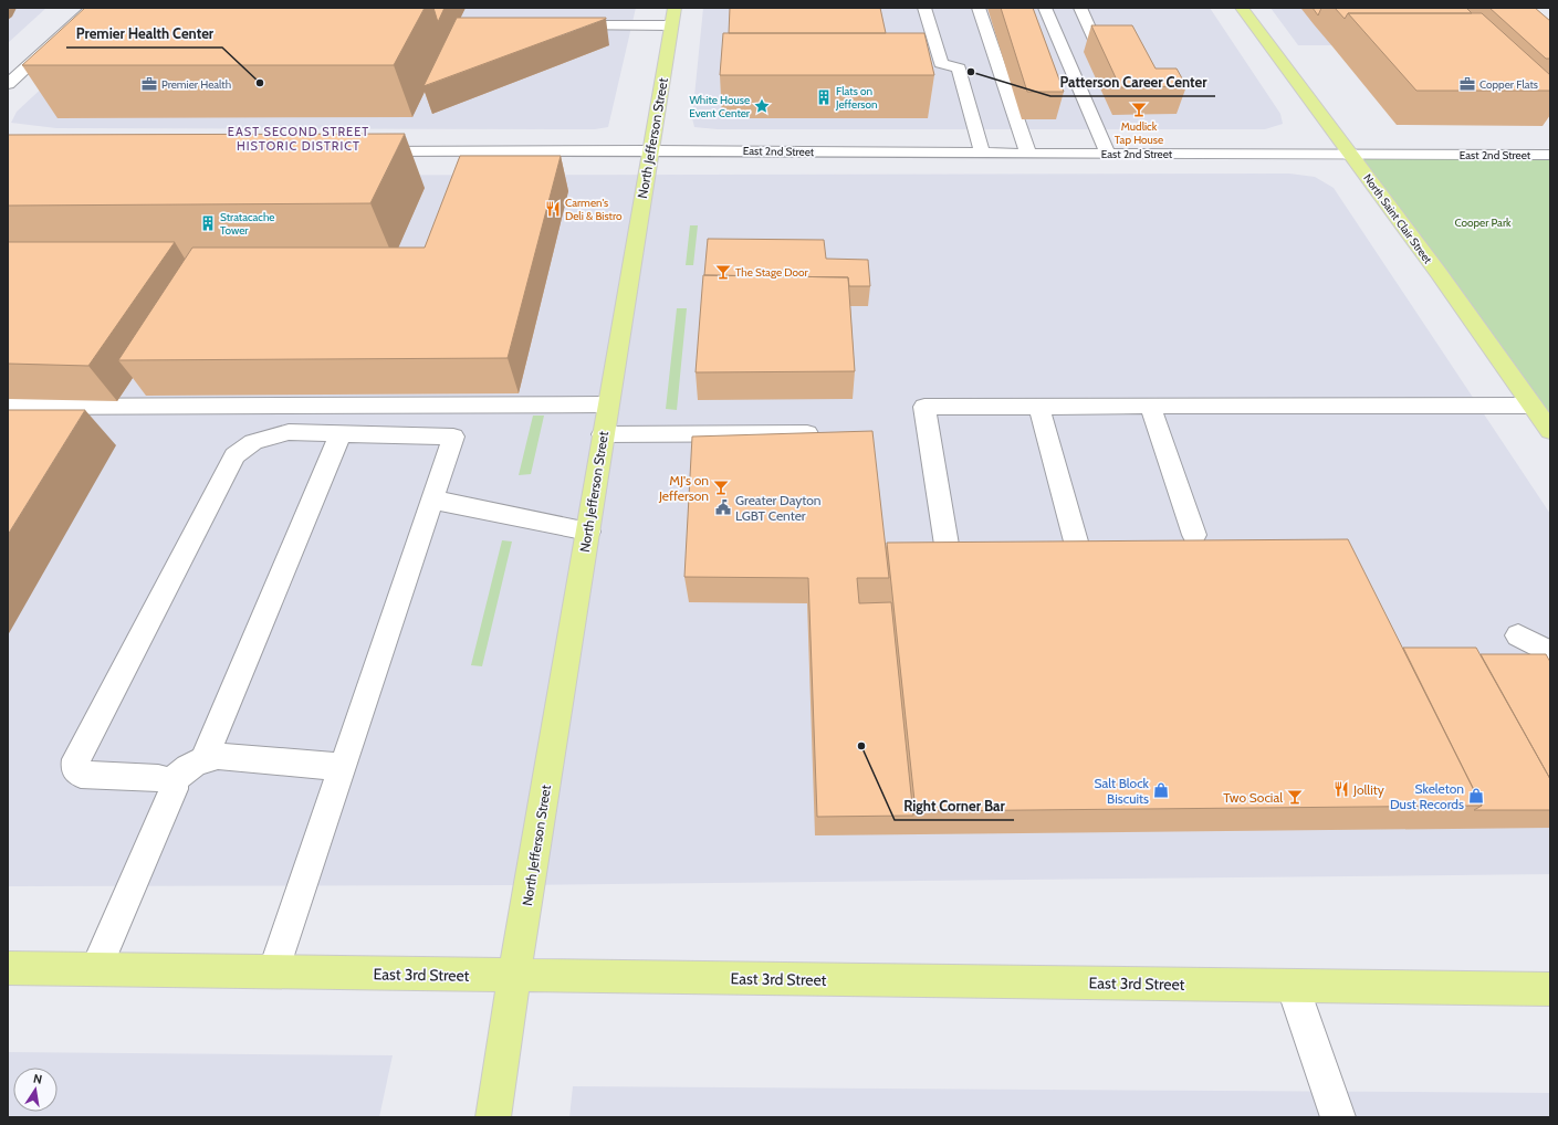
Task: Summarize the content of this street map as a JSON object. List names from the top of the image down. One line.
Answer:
{"streets":{"main road":["North Jefferson Street","North Saint Clair Street","East 3rd Street"],"street":["East 2nd Street"]},"crossings":[["North Jefferson Street","East 2nd Street"],["North Jefferson Street","East 3rd Street"],["East 2nd Street","North Saint Clair Street"]],"districts":["EAST SECOND STREET HISTORIC DISTRICT"],"parks":["Cooper Park"],"places":{"other":["Patterson Career Center","Premier Health Center","Right Corner Bar"],"office":["Premier Health","Copper Flats"],"building":["Flats on Jefferson","Stratacache Tower"],"place":["White House Event Center"],"bar":["Mudlick Tap House","The Stage Door","MJ's on Jefferson","Two Social"],"restaurant":["Carmen's Deli & Bistro","Jollity"],"public building":["Greater Dayton LGBT Center"],"shop":["Salt Block Biscuits","Skeleton Dust Records"]},"north":"top"}
